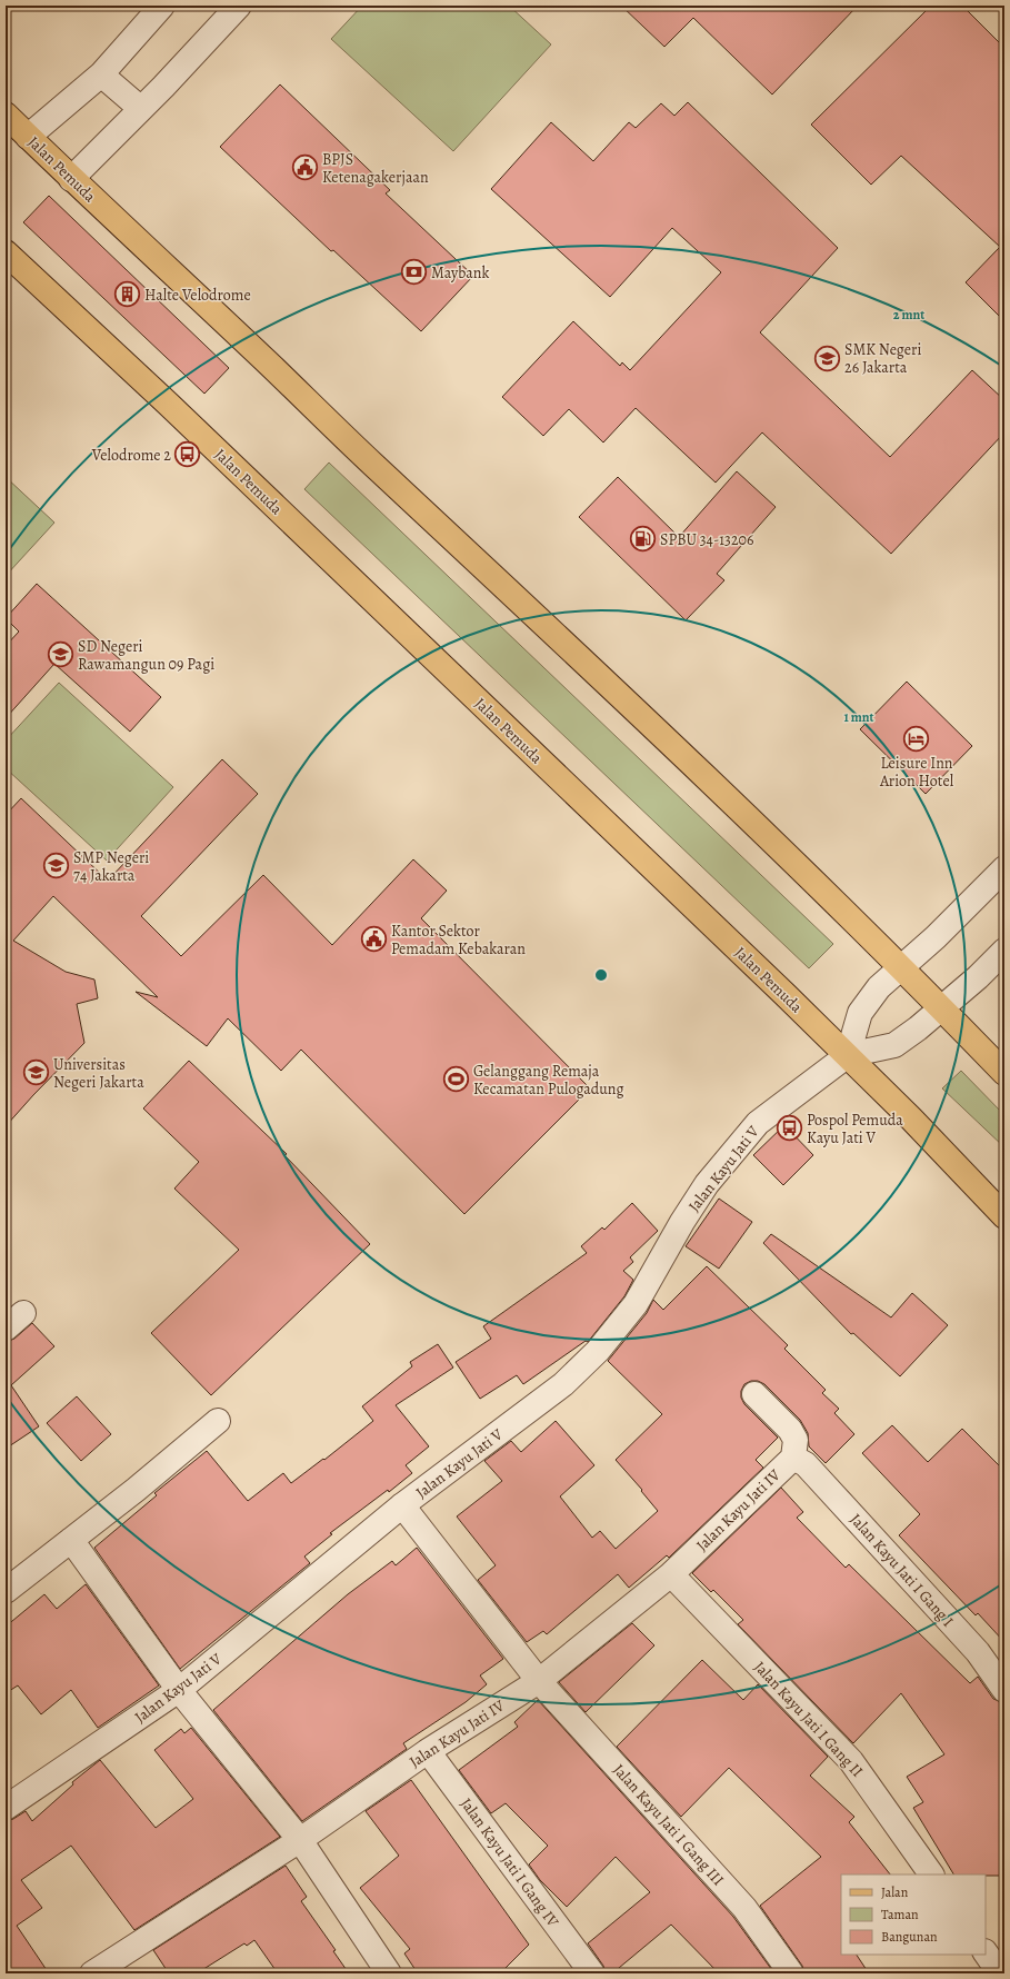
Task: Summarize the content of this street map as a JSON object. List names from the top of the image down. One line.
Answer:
{"streets":{"main road":["Jalan Pemuda"],"street":["Jalan Kayu Jati V","Jalan Kayu Jati IV","Jalan Kayu Jati I Gang I","Jalan Kayu Jati I Gang II","Jalan Kayu Jati I Gang III","Jalan Kayu Jati I Gang IV"]},"crossings":[["Jalan Pemuda","Jalan Kayu Jati V"],["Jalan Kayu Jati V","Jalan Kayu Jati I Gang III"],["Jalan Kayu Jati IV","Jalan Kayu Jati I Gang I"],["Jalan Kayu Jati IV","Jalan Kayu Jati I Gang II"],["Jalan Kayu Jati IV","Jalan Kayu Jati I Gang III"],["Jalan Kayu Jati IV","Jalan Kayu Jati I Gang IV"]],"places":{"public building":["BPJS Ketenagakerjaan","Kantor Sektor Pemadam Kebakaran"],"bank":["Maybank"],"building":["Halte Velodrome"],"school or university":["SMK Negeri 26 Jakarta","SD Negeri Rawamangun 09 Pagi","SMP Negeri 74 Jakarta","Universitas Negeri Jakarta"],"bus stop":["Velodrome 2","Pospol Pemuda Kayu Jati V"],"fuel station":["SPBU 34-13206"],"hotel":["Leisure Inn Arion Hotel"],"sports":["Gelanggang Remaja Kecamatan Pulogadung"]},"legend":["Jalan","Taman","Bangunan"],"rings":["2 mnt","1 mnt"]}
